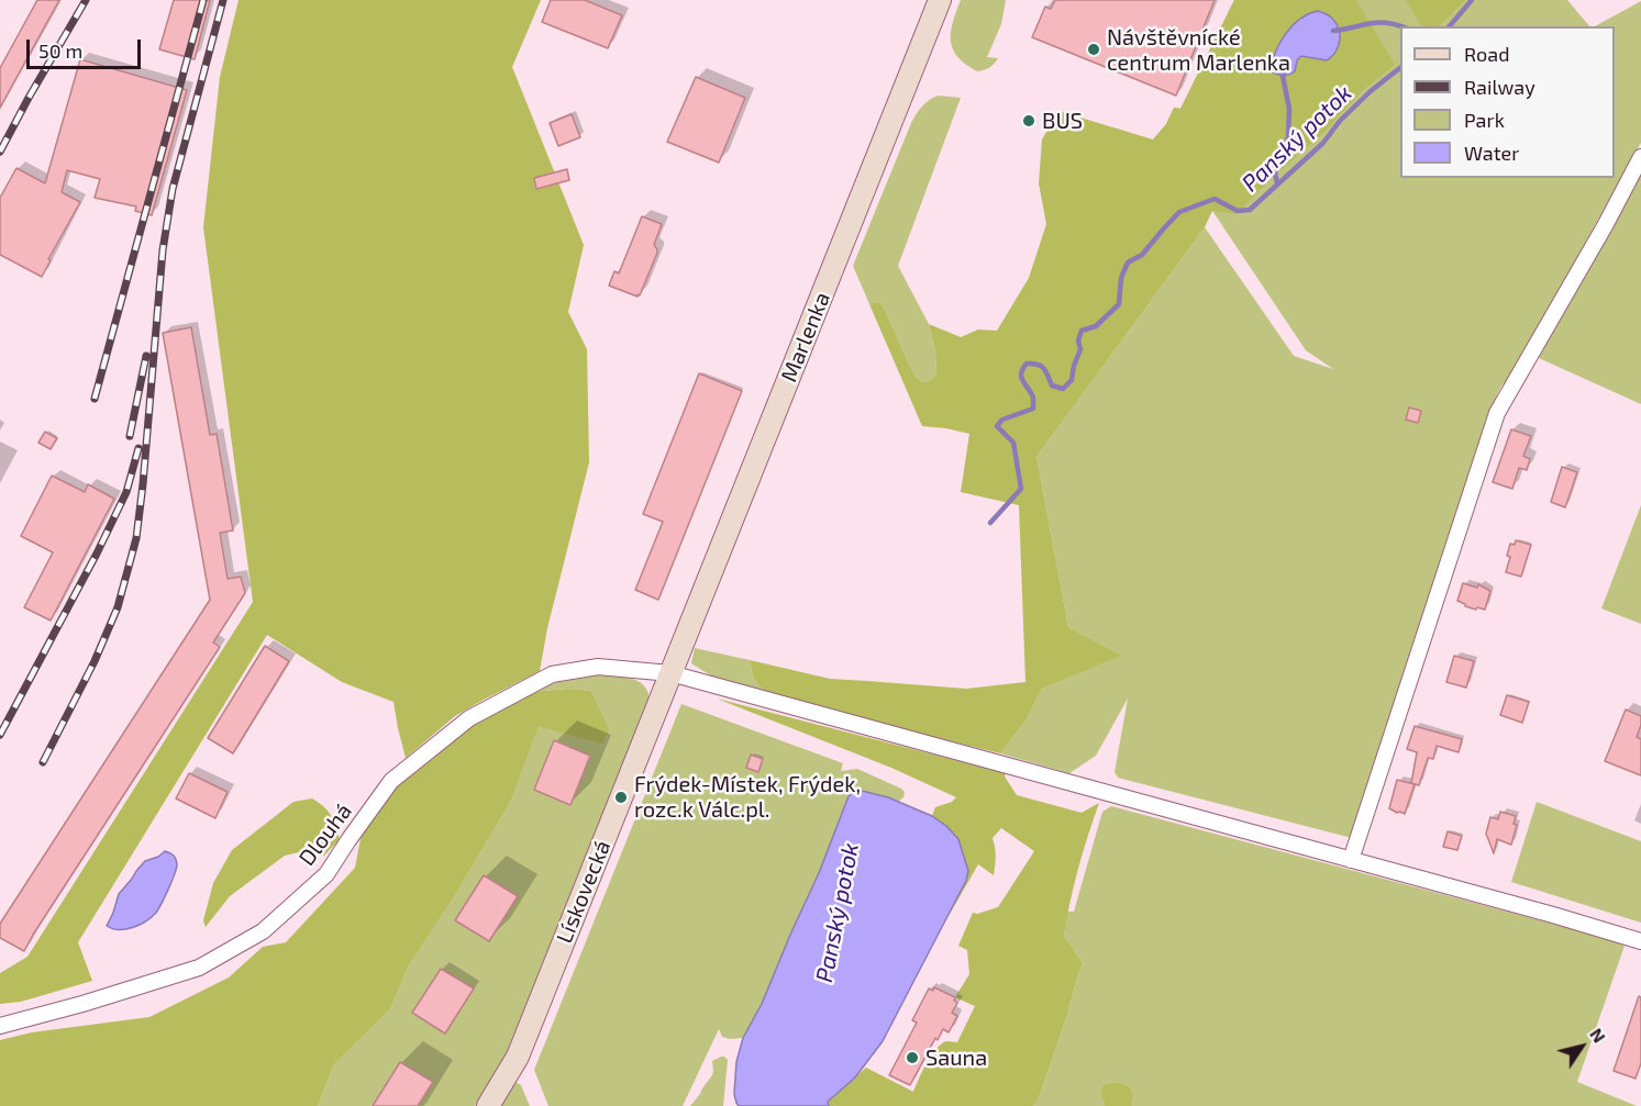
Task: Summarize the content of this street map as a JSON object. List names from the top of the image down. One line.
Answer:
{"streets":{"main road":["Marlenka","Lískovecká"],"street":["Dlouhá"]},"crossings":[["Marlenka","Dlouhá"],["Marlenka","Lískovecká"],["Dlouhá","Lískovecká"]],"water":["Panský potok"],"places":["Návštěvnícké centrum Marlenka","BUS","Frýdek-Místek, Frýdek, rozc.k Válc.pl.","Sauna"],"legend":["Road","Railway","Park","Water"],"scale_bar":"50 m","north":"top right"}
